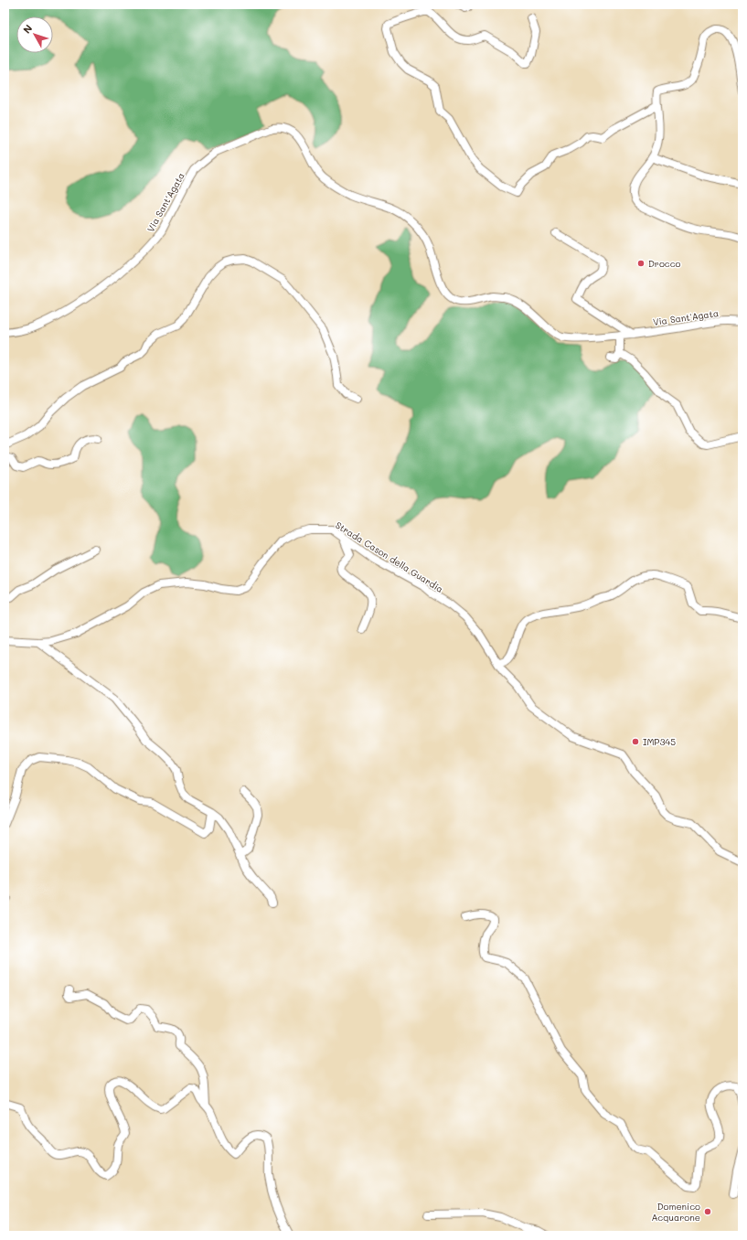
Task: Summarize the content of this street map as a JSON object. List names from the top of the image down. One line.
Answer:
{"streets":{"street":["Via Sant'Agata","Strada Cason della Guardia"]},"places":["Drocco","IMP345","Domenico Acquarone"],"north":"top left"}
